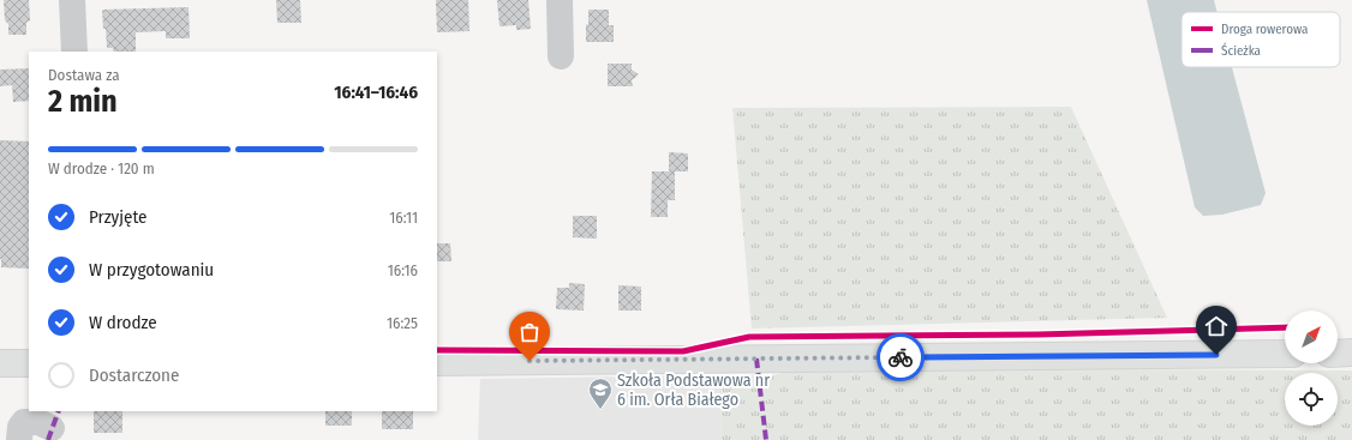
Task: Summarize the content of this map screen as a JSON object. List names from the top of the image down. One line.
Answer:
{"places":{"school or university":["Szkoła Podstawowa nr 6 im. Orła Białego"]},"legend":["Droga rowerowa","Ścieżka"],"north":"top right","page":{"heading":["2 min","Dostawa za","16:41–16:46"],"bar":"W drodze · 120 m","list":[["Przyjęte","16:11"],["W przygotowaniu","16:16"],["W drodze","16:25"],"Dostarczone"]}}
